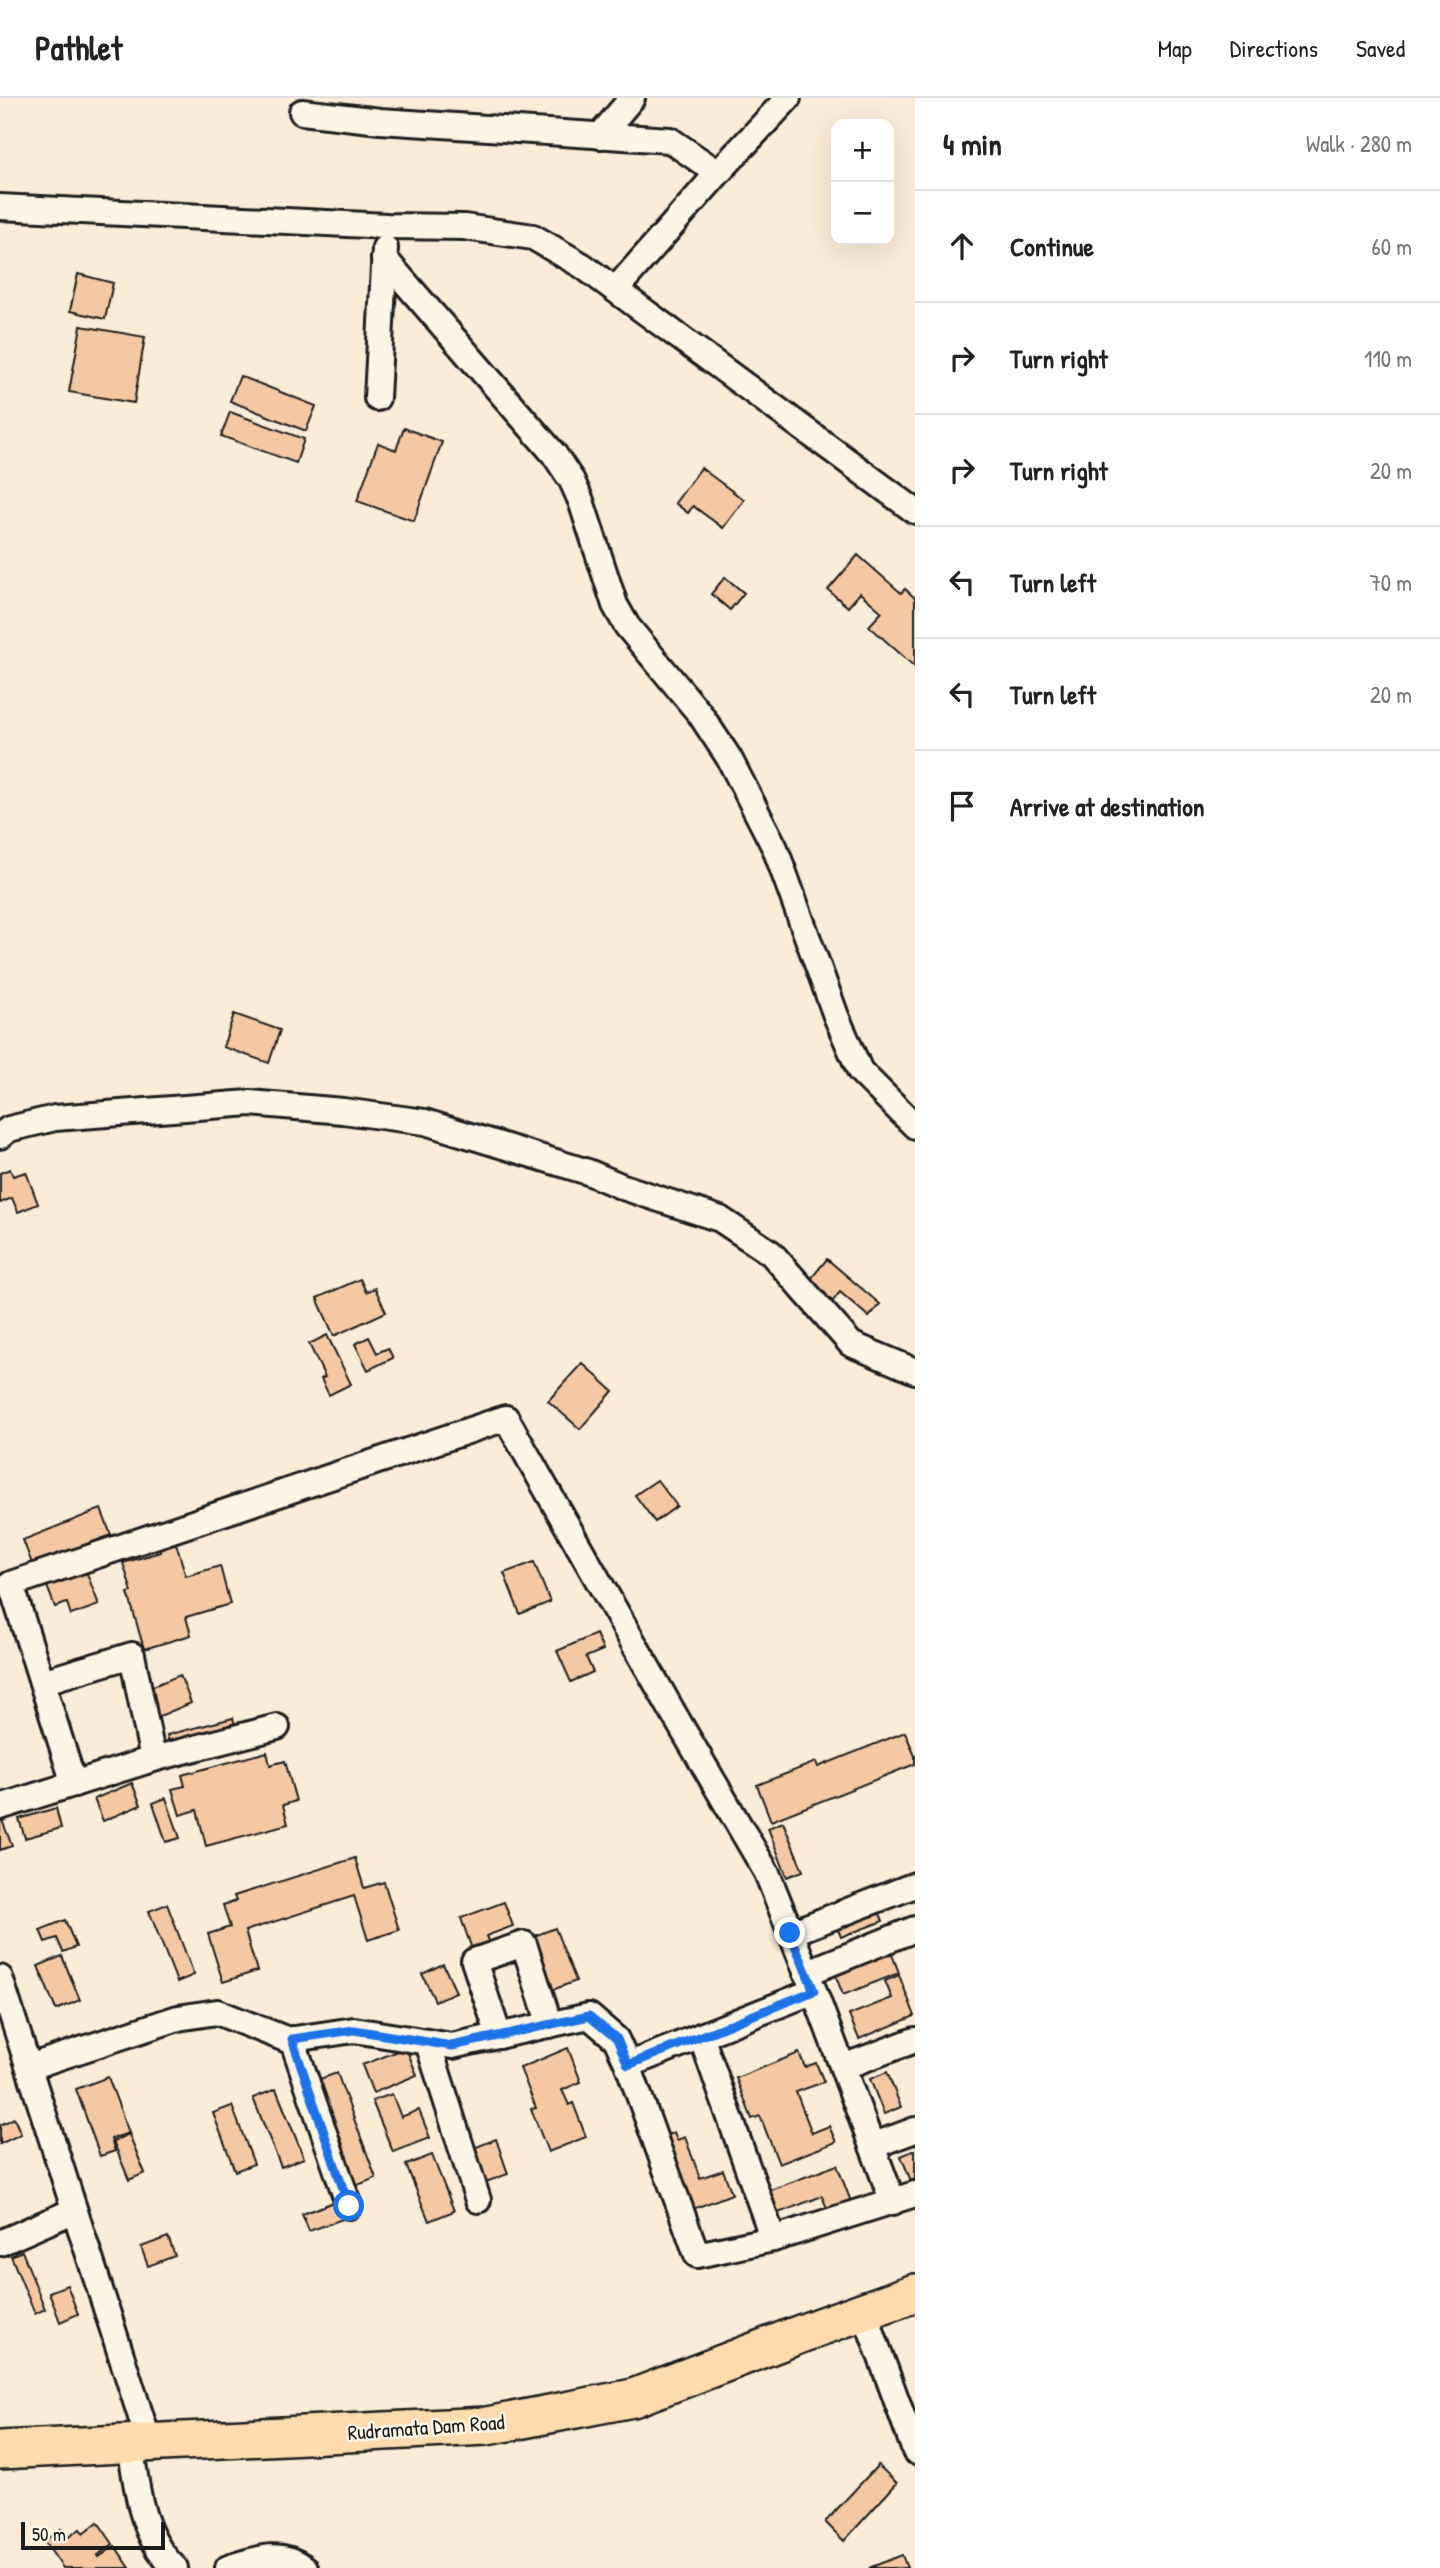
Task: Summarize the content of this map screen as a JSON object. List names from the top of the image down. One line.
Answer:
{"streets":{"highway":["Rudramata Dam Road"]},"scale_bar":"50 m","page":{"header":"Pathlet","nav":["Map","Directions","Saved"],"heading":["4 min","Walk · 280 m"],"map_buttons":["+","−"],"list":[["Continue","60 m"],["Turn right","110 m"],["Turn right","20 m"],["Turn left","70 m"],["Turn left","20 m"],"Arrive at destination"],"scale":"50 m"}}
